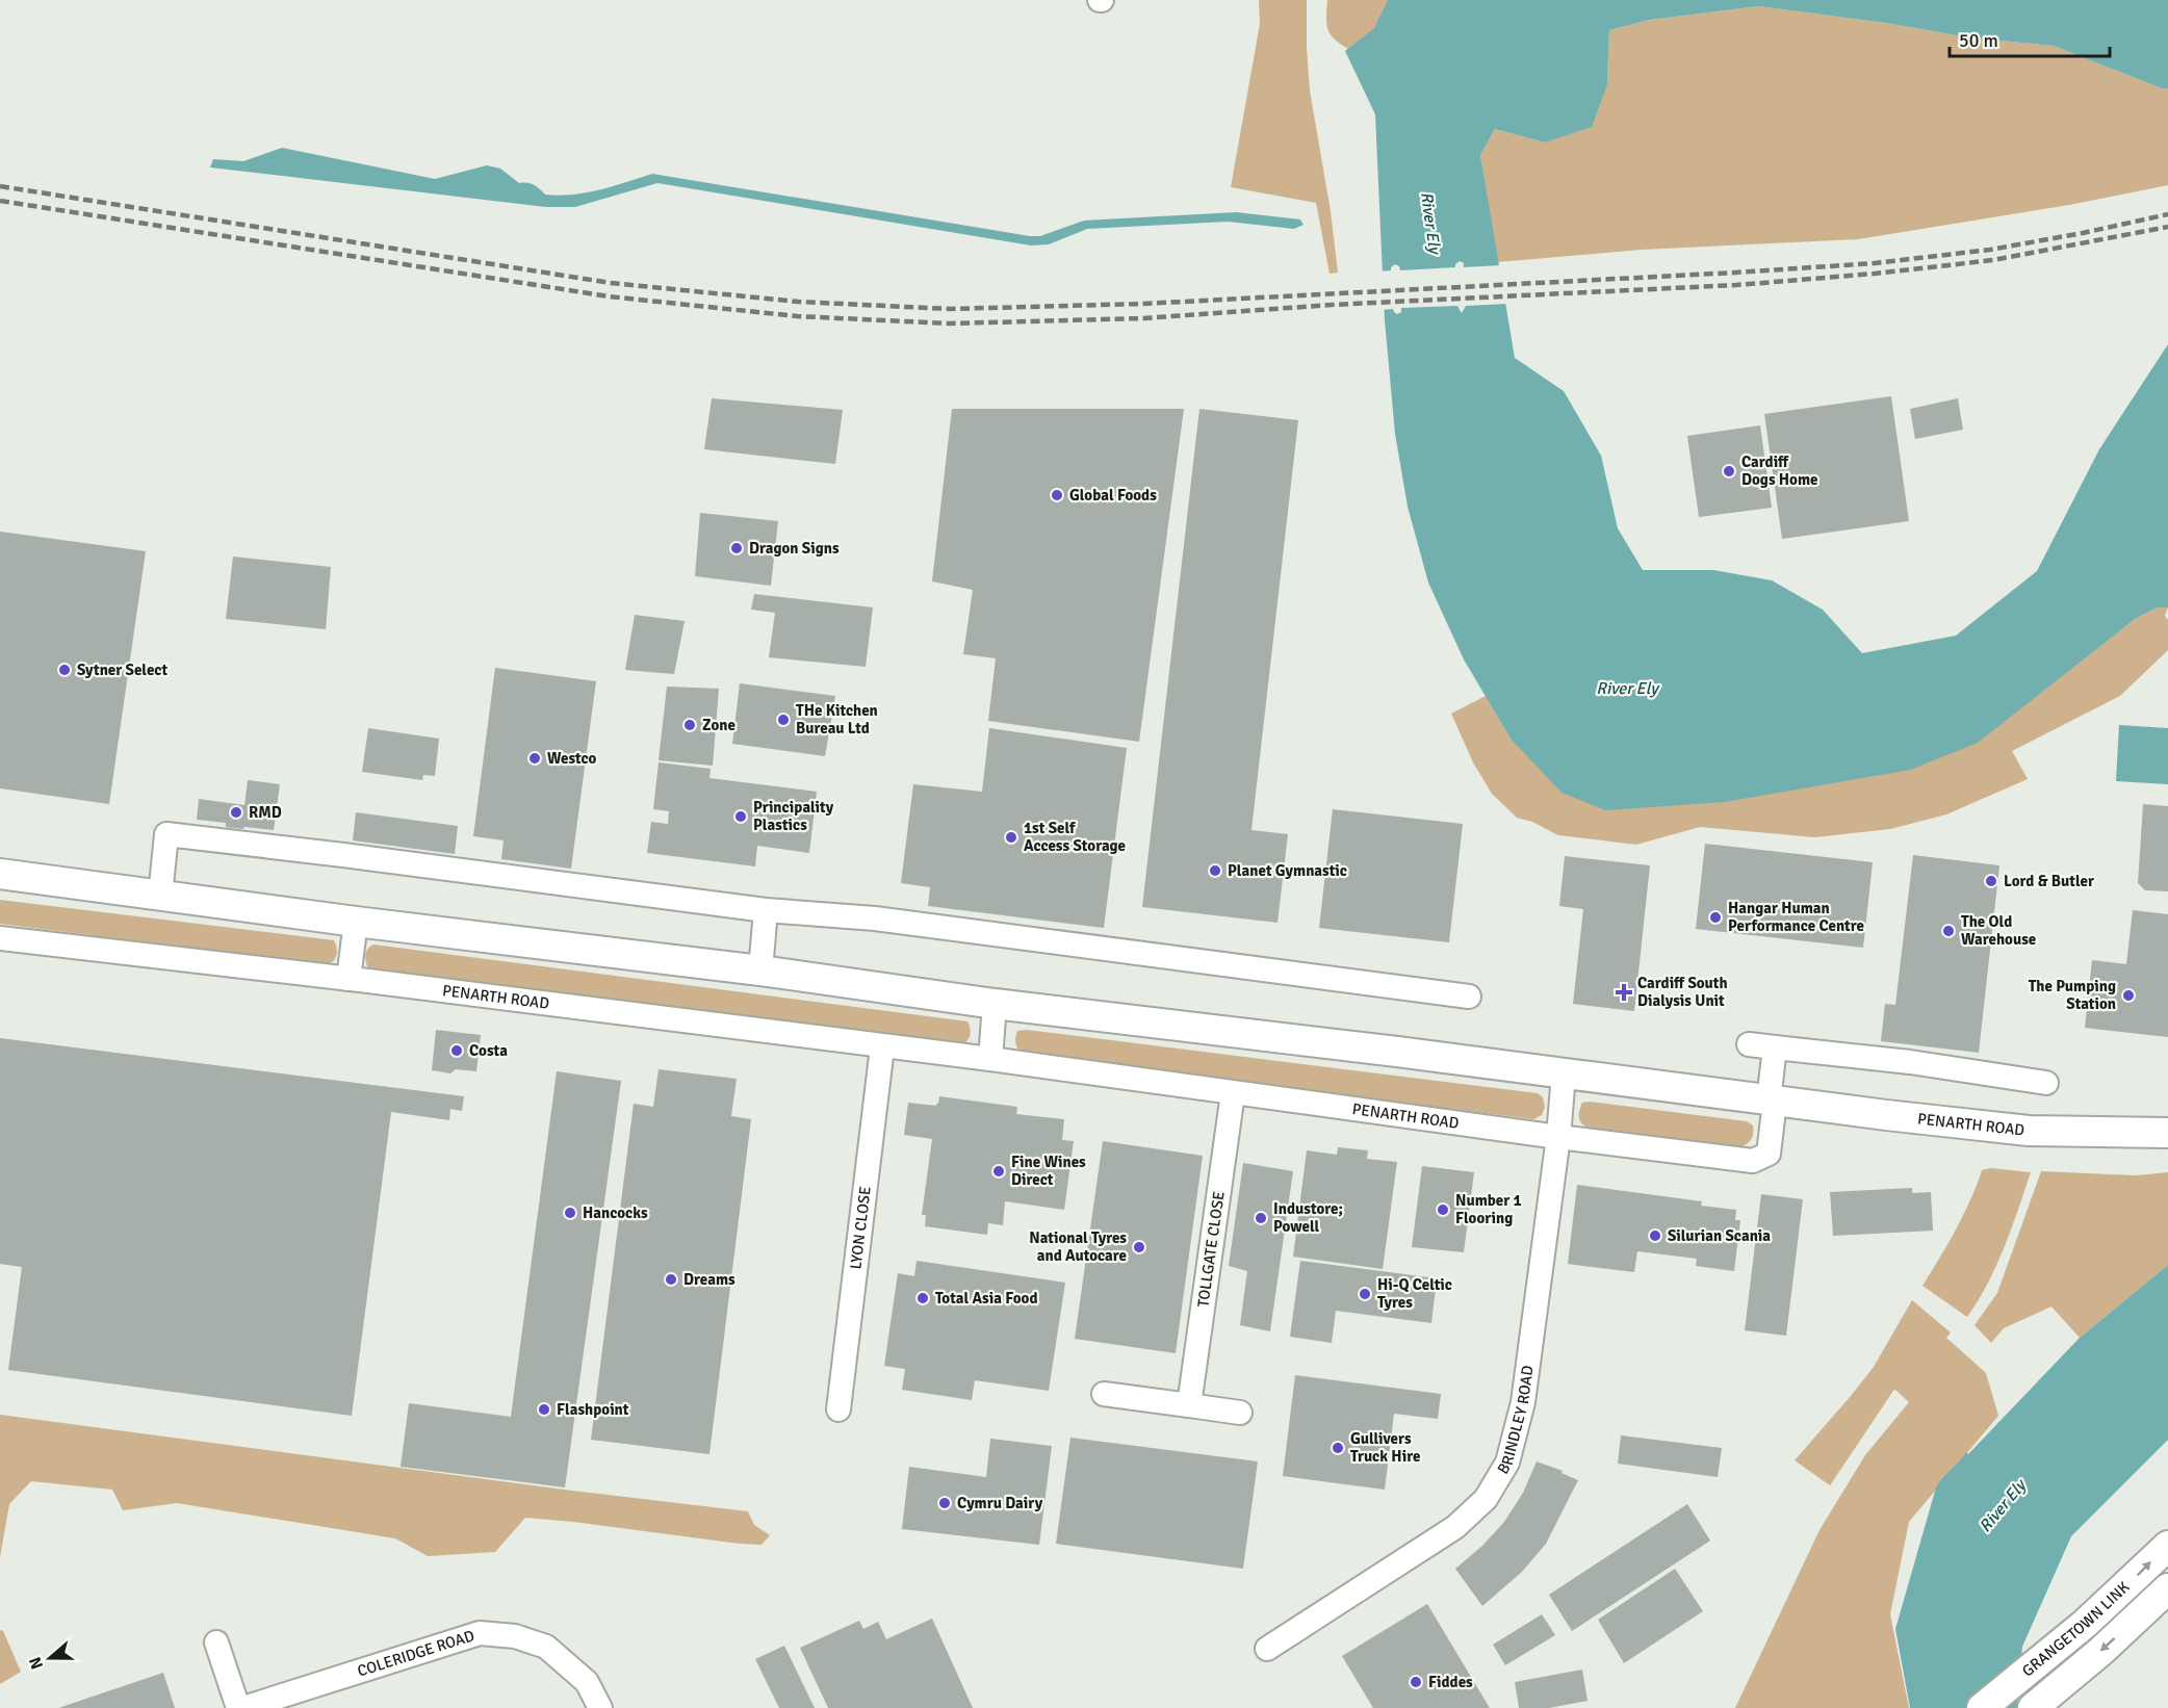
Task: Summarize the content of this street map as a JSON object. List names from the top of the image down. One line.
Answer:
{"streets":{"main road":["PENARTH ROAD","GRANGETOWN LINK"],"street":["LYON CLOSE","TOLLGATE CLOSE","BRINDLEY ROAD","COLERIDGE ROAD"]},"crossings":[["PENARTH ROAD","LYON CLOSE"],["PENARTH ROAD","TOLLGATE CLOSE"],["PENARTH ROAD","BRINDLEY ROAD"]],"water":["River Ely"],"places":{"other":["Cardiff Dogs Home","Global Foods","Dragon Signs","Sytner Select","THe Kitchen Bureau Ltd","Zone","Westco","RMD","Principality Plastics","1st Self Access Storage","Planet Gymnastic","Lord & Butler","Hangar Human Performance Centre","The Old Warehouse","The Pumping Station","Costa","Fine Wines Direct","Number 1 Flooring","Hancocks","Industore; Powell","Silurian Scania","National Tyres and Autocare","Dreams","Hi-Q Celtic Tyres","Total Asia Food","Flashpoint","Gullivers Truck Hire","Cymru Dairy","Fiddes"],"health":["Cardiff South Dialysis Unit"]},"scale_bar":"50 m","north":"left"}
